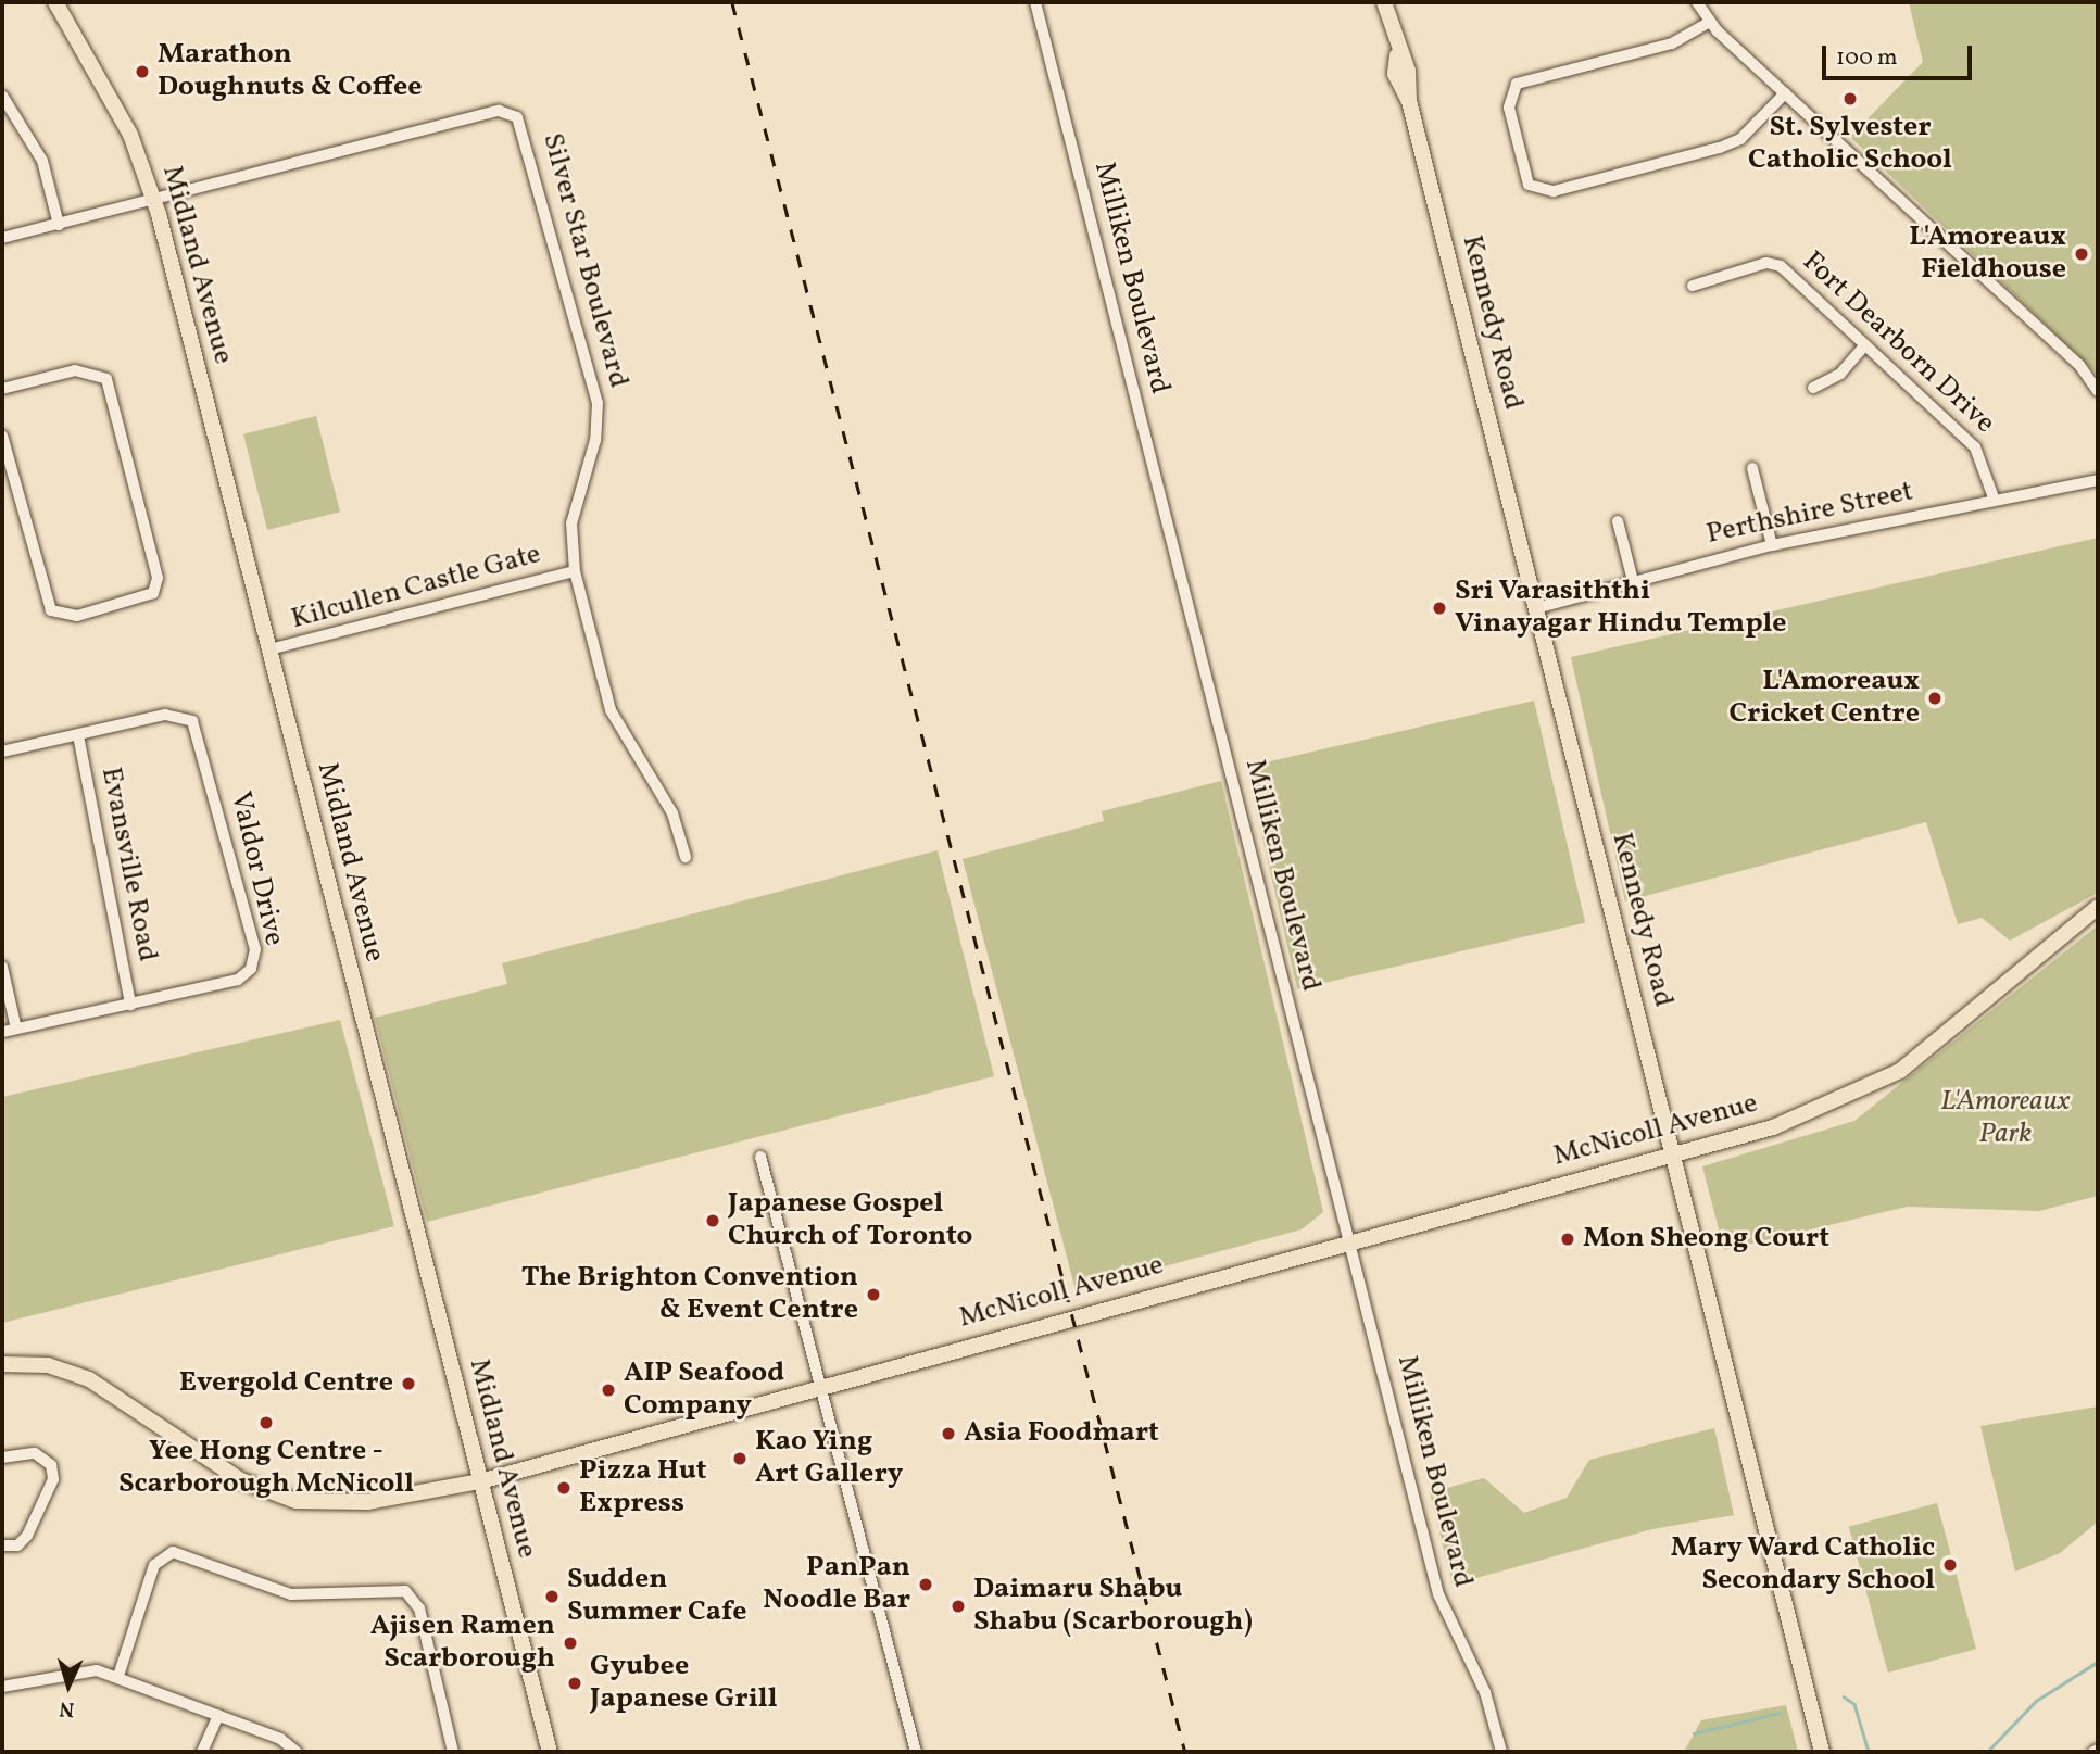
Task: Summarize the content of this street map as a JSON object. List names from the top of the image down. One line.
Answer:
{"streets":{"main road":["Midland Avenue","Kennedy Road","McNicoll Avenue"],"street":["Silver Star Boulevard","Milliken Boulevard","Fort Dearborn Drive","Perthshire Street","Kilcullen Castle Gate","Evansville Road","Valdor Drive"]},"crossings":[["Silver Star Boulevard","Midland Avenue"],["Silver Star Boulevard","Kilcullen Castle Gate"],["Midland Avenue","Kilcullen Castle Gate"],["Midland Avenue","McNicoll Avenue"],["Milliken Boulevard","McNicoll Avenue"],["Kennedy Road","Perthshire Street"],["Kennedy Road","McNicoll Avenue"],["Fort Dearborn Drive","Perthshire Street"],["Evansville Road","Valdor Drive"]],"parks":["L'Amoreaux Park"],"places":["Marathon Doughnuts & Coffee","St. Sylvester Catholic School","L'Amoreaux Fieldhouse","Sri Varasiththi Vinayagar Hindu Temple","L'Amoreaux Cricket Centre","Japanese Gospel Church of Toronto","Mon Sheong Court","The Brighton Convention & Event Centre","Evergold Centre","AIP Seafood Company","Yee Hong Centre - Scarborough McNicoll","Asia Foodmart","Kao Ying Art Gallery","Pizza Hut Express","Mary Ward Catholic Secondary School","PanPan Noodle Bar","Sudden Summer Cafe","Daimaru Shabu Shabu (Scarborough)","Ajisen Ramen Scarborough","Gyubee Japanese Grill"],"scale_bar":"100 m","north":"bottom"}
